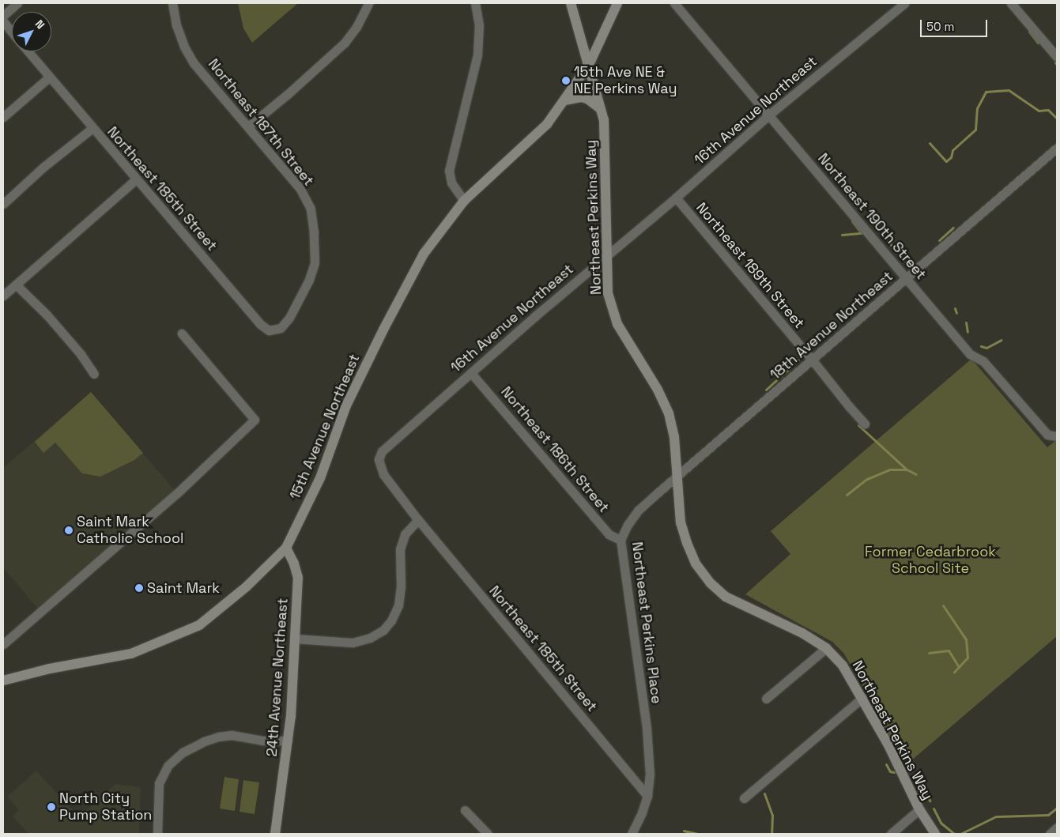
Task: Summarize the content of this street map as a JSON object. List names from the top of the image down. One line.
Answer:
{"streets":{"main road":["Northeast Perkins Way","15th Avenue Northeast","24th Avenue Northeast"],"street":["16th Avenue Northeast","Northeast 187th Street","Northeast 185th Street","Northeast 190th Street","Northeast 189th Street","18th Avenue Northeast","Northeast 186th Street","Northeast Perkins Place"]},"crossings":[["16th Avenue Northeast","Northeast 185th Street"],["16th Avenue Northeast","Northeast 190th Street"],["16th Avenue Northeast","Northeast Perkins Way"],["16th Avenue Northeast","Northeast 189th Street"],["16th Avenue Northeast","Northeast 186th Street"],["Northeast 187th Street","Northeast 185th Street"],["Northeast 185th Street","Northeast Perkins Place"],["Northeast 190th Street","18th Avenue Northeast"],["Northeast Perkins Way","18th Avenue Northeast"],["Northeast Perkins Way","15th Avenue Northeast"],["Northeast Perkins Way","Northeast Perkins Place"],["Northeast 189th Street","18th Avenue Northeast"],["18th Avenue Northeast","Northeast Perkins Place"],["15th Avenue Northeast","24th Avenue Northeast"],["Northeast 186th Street","Northeast Perkins Place"]],"parks":["Former Cedarbrook School Site"],"places":["15th Ave NE & NE Perkins Way","Saint Mark Catholic School","Saint Mark","North City Pump Station"],"scale_bar":"50 m","north":"top right"}
